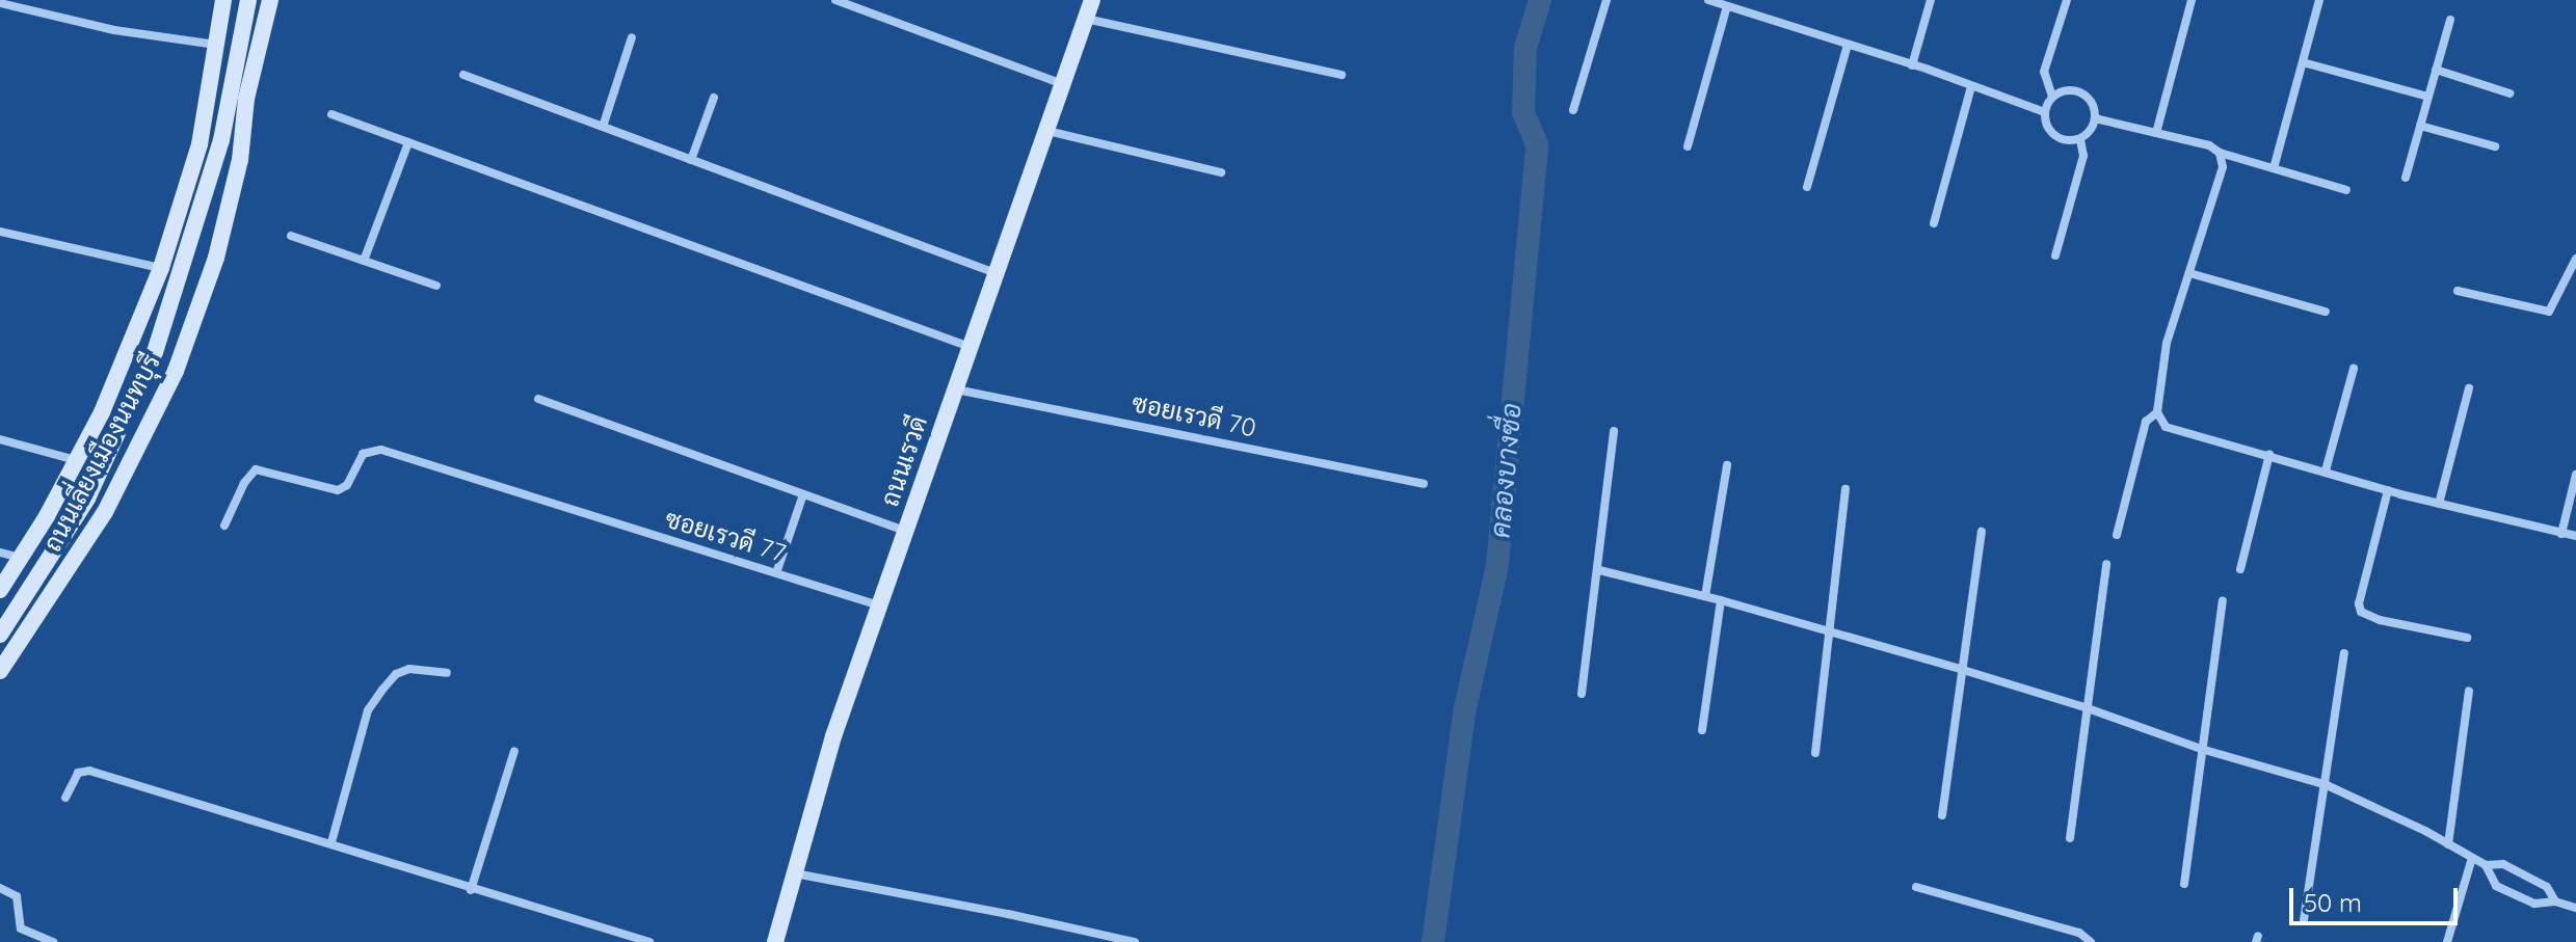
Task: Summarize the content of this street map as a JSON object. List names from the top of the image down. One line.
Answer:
{"streets":{"main road":["ถนนเลี่ยงเมืองนนทบุรี","ถนนเรวดี"],"street":["ซอยเรวดี 70","ซอยเรวดี 77"]},"crossings":[["ซอยเรวดี 70","ถนนเรวดี"],["ถนนเรวดี","ซอยเรวดี 77"]],"water":["คลองบางซื่อ"],"scale_bar":"50 m"}
